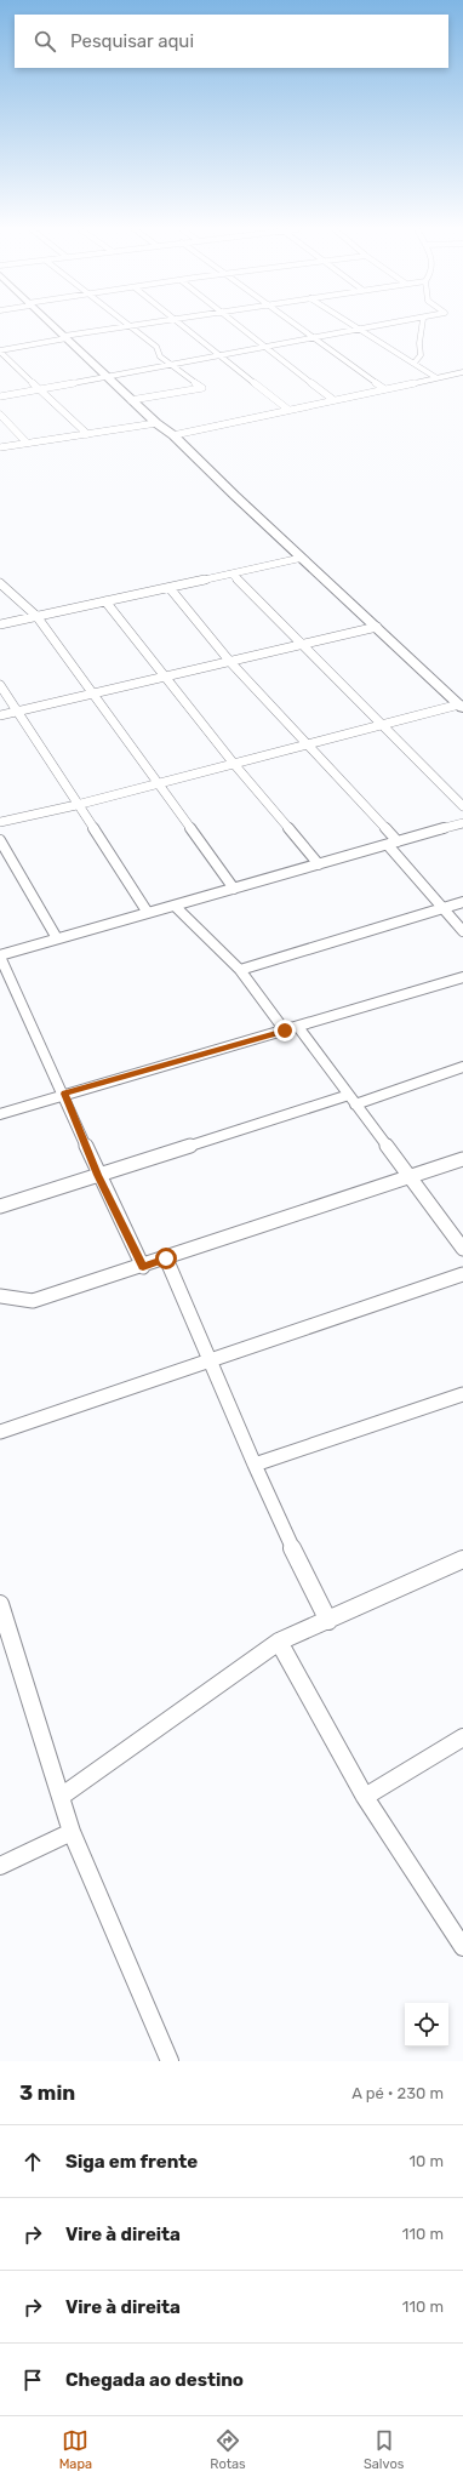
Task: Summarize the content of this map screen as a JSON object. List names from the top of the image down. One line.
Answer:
{"page":{"search":"Pesquisar aqui","heading":["3 min","A pé · 230 m"],"list":[["Siga em frente","10 m"],["Vire à direita","110 m"],["Vire à direita","110 m"],"Chegada ao destino"],"nav":["Mapa","Rotas","Salvos"]}}
